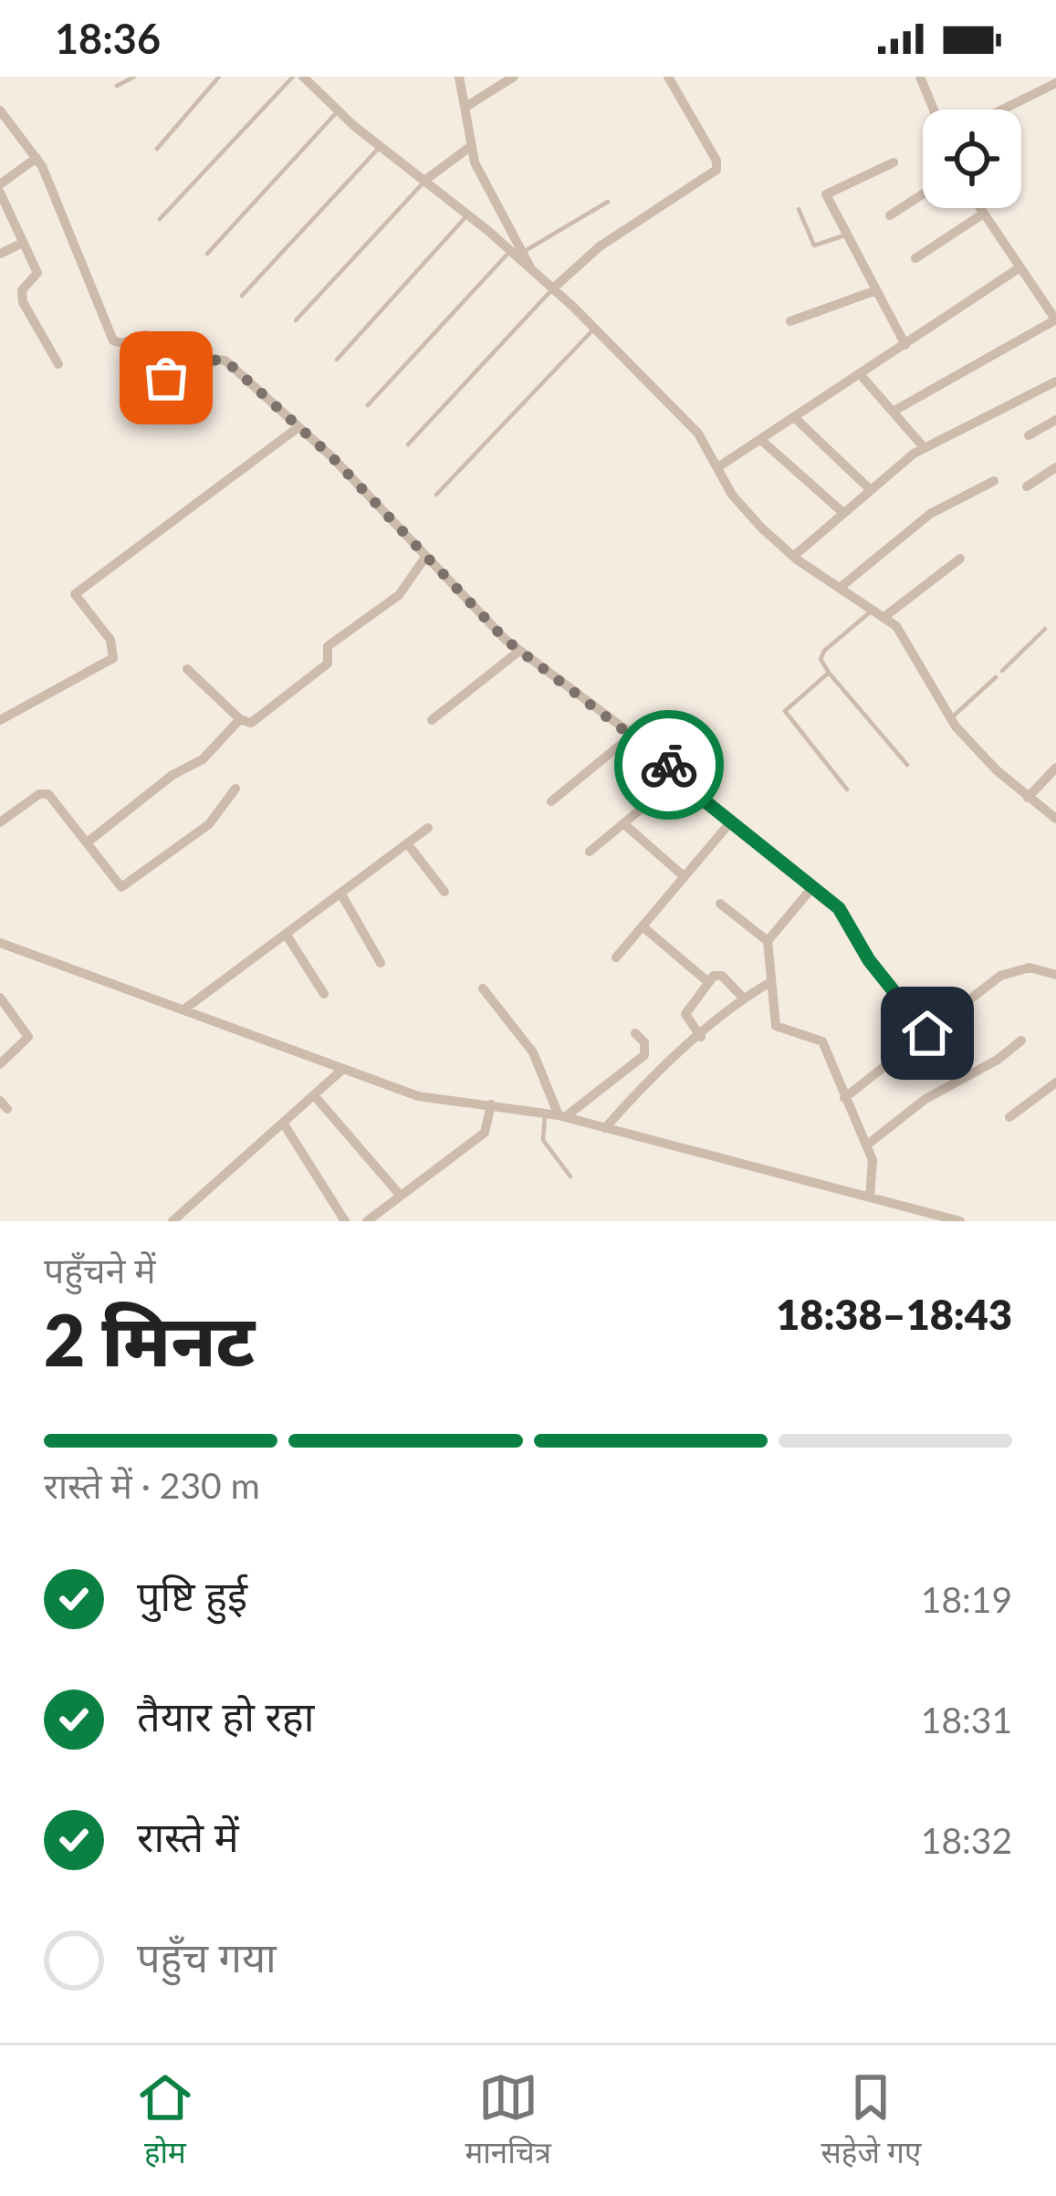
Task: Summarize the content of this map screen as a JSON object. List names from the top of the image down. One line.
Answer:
{"page":{"status":"18:36","heading":["2 मिनट","पहुँचने में","18:38–18:43"],"bar":"रास्ते में · 230 m","list":[["पुष्टि हुई","18:19"],["तैयार हो रहा","18:31"],["रास्ते में","18:32"],"पहुँच गया"],"tabs":["होम","मानचित्र","सहेजे गए"]}}
